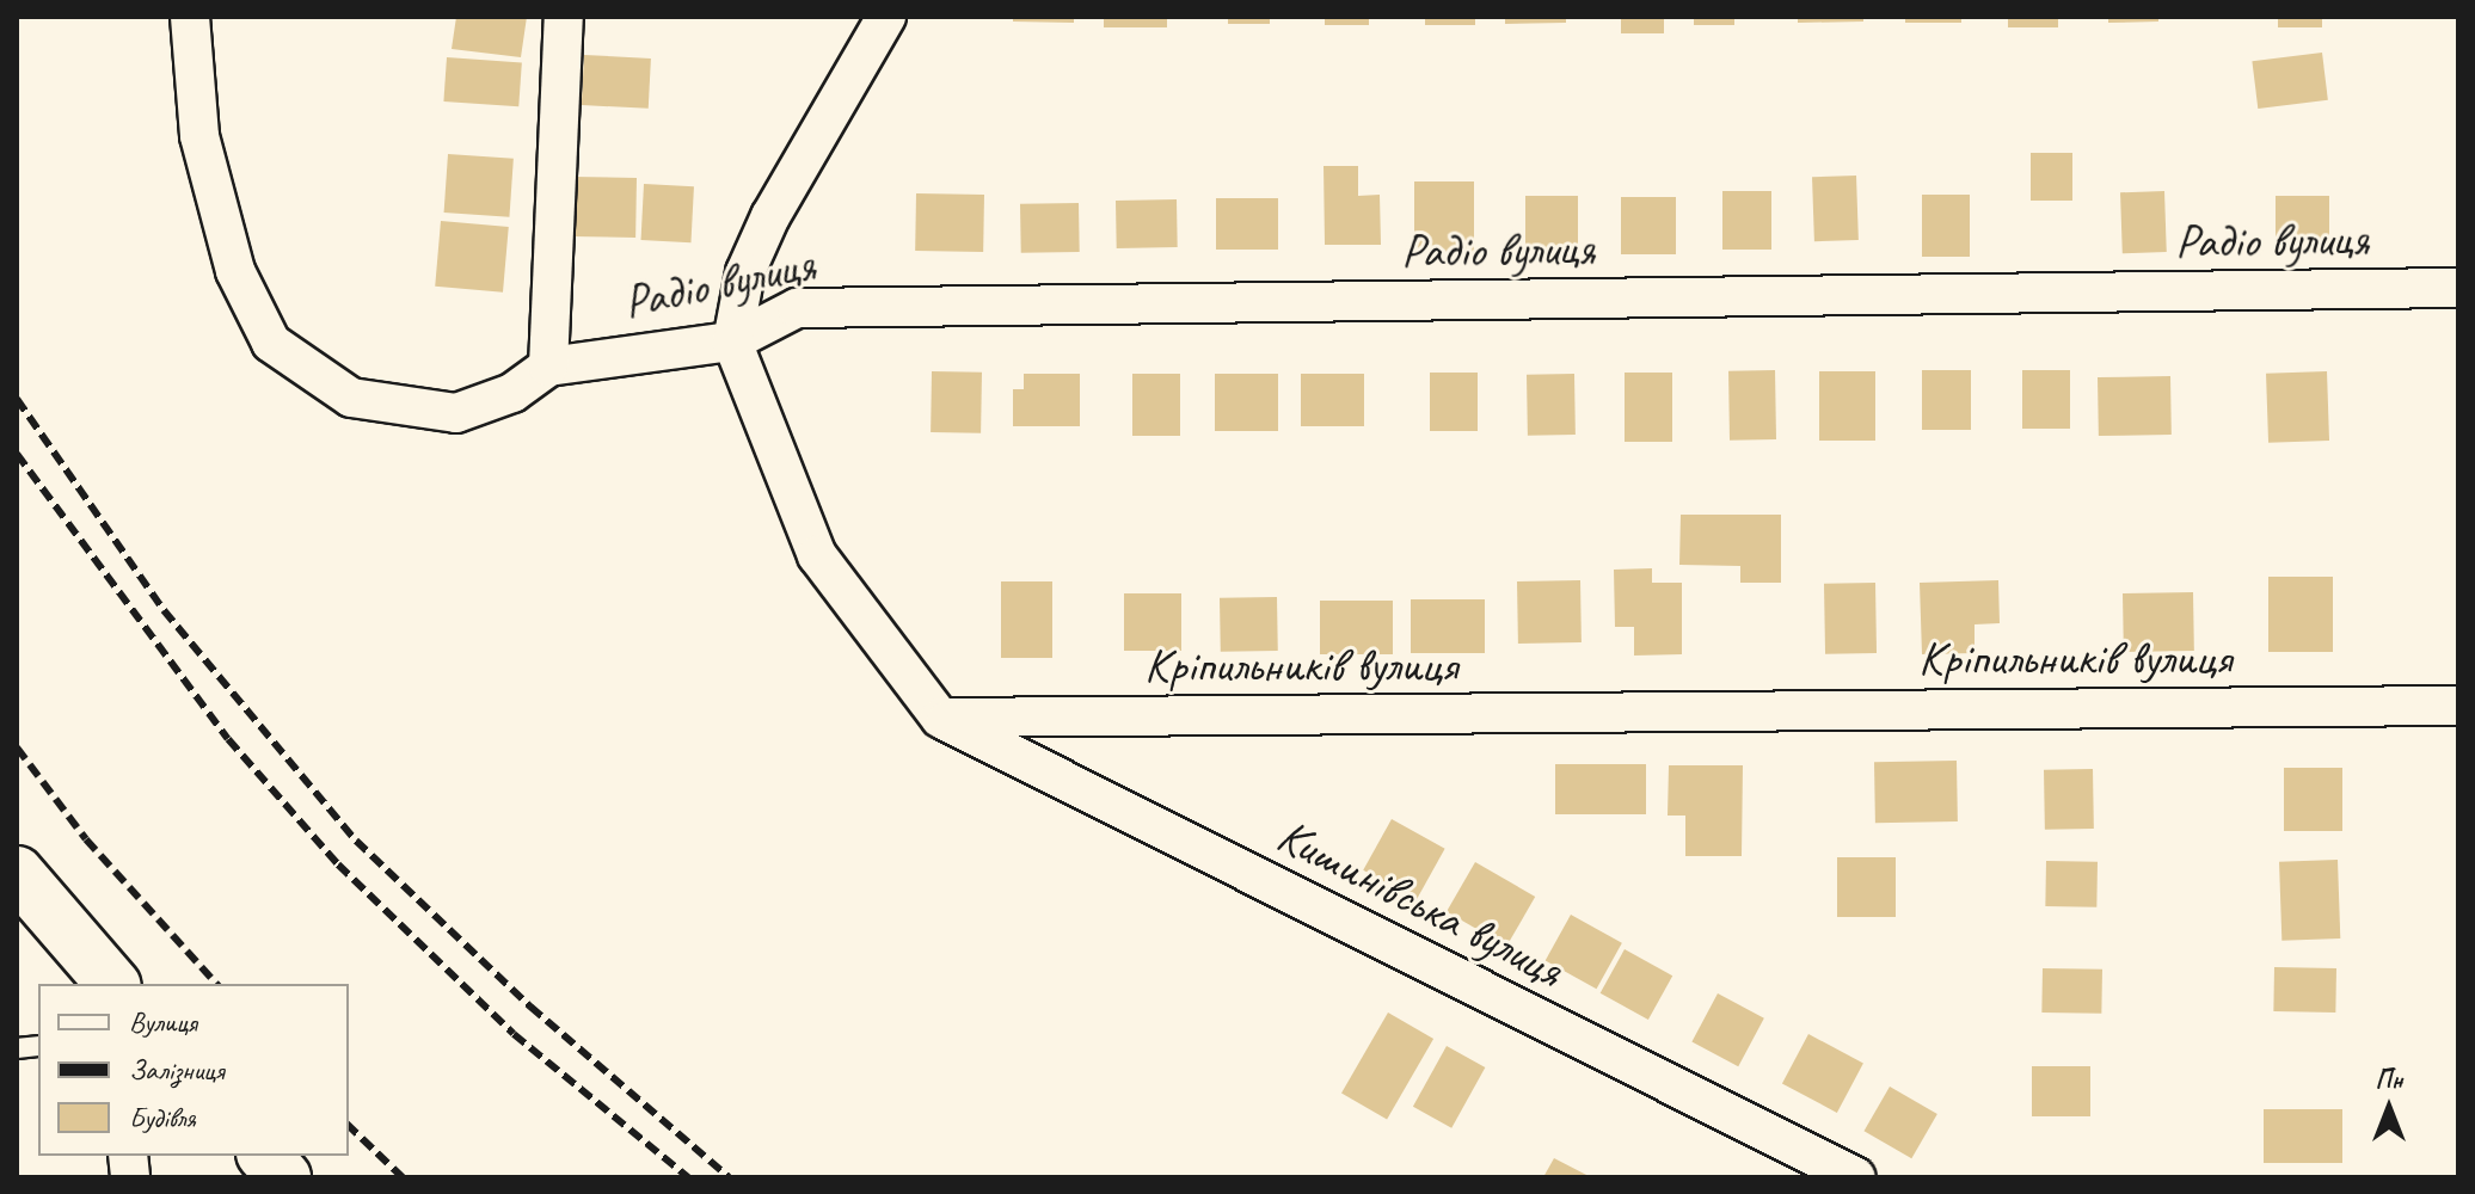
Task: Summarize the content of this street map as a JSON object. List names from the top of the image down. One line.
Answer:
{"streets":{"street":["Радіо вулиця","Кріпильників вулиця","Кишинівська вулиця"]},"crossings":[["Кріпильників вулиця","Кишинівська вулиця"]],"legend":["Вулиця","Залізниця","Будівля"],"north":"top"}
